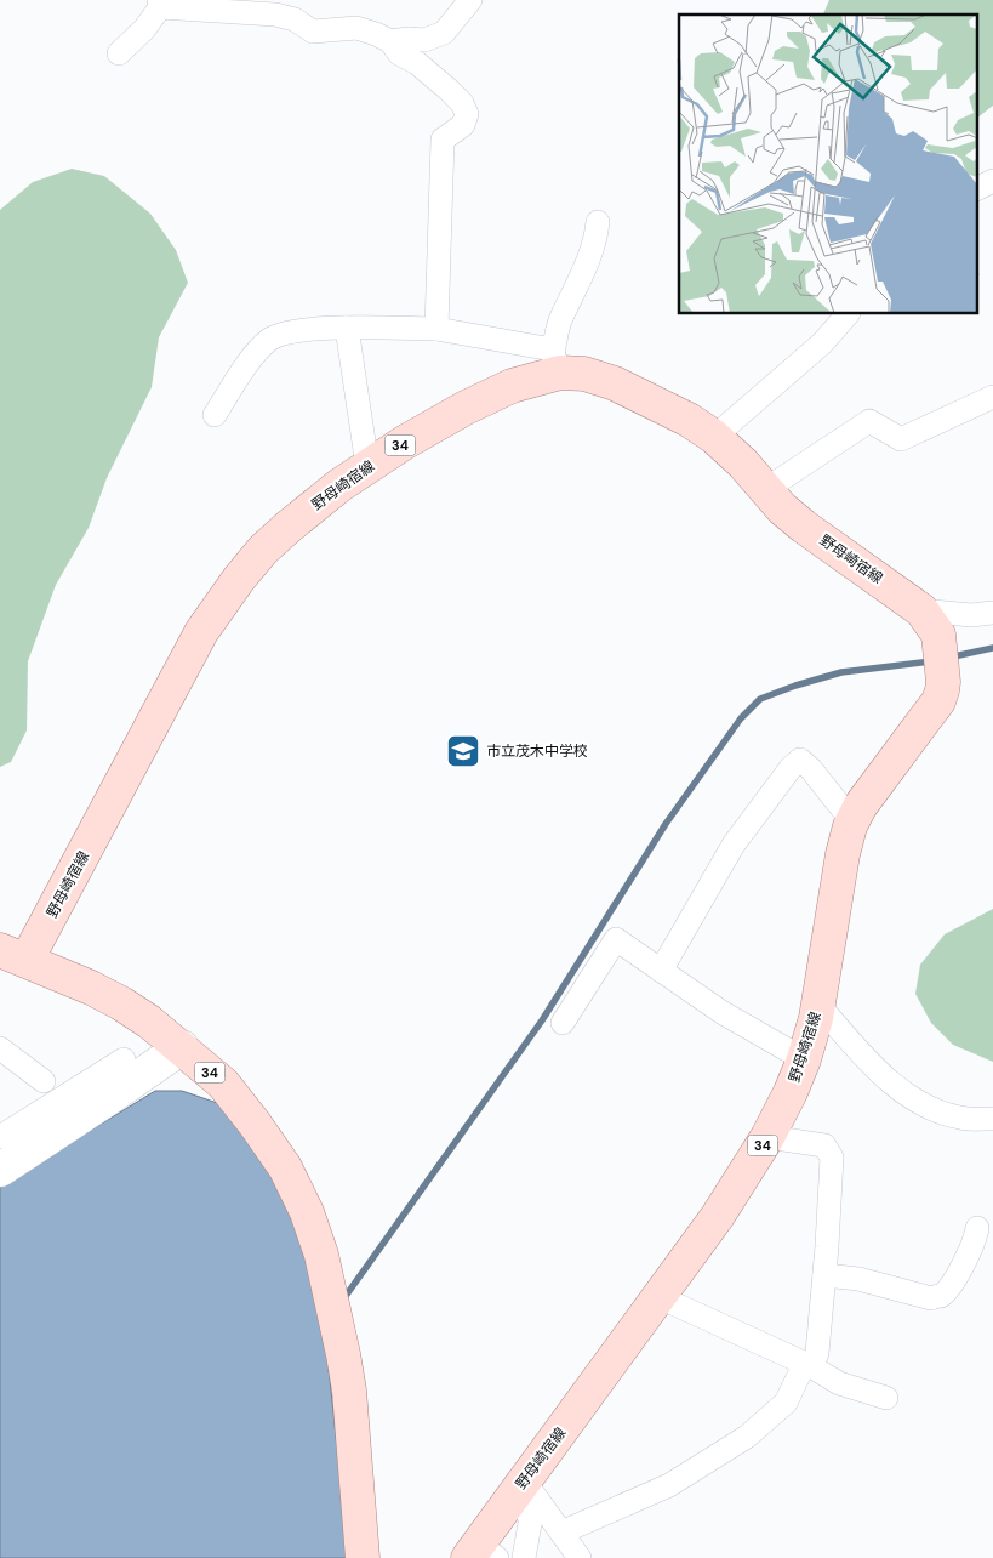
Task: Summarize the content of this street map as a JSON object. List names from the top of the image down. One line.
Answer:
{"streets":{"main road":["34","野母崎宿線"]},"places":{"school or university":["市立茂木中学校"]}}
